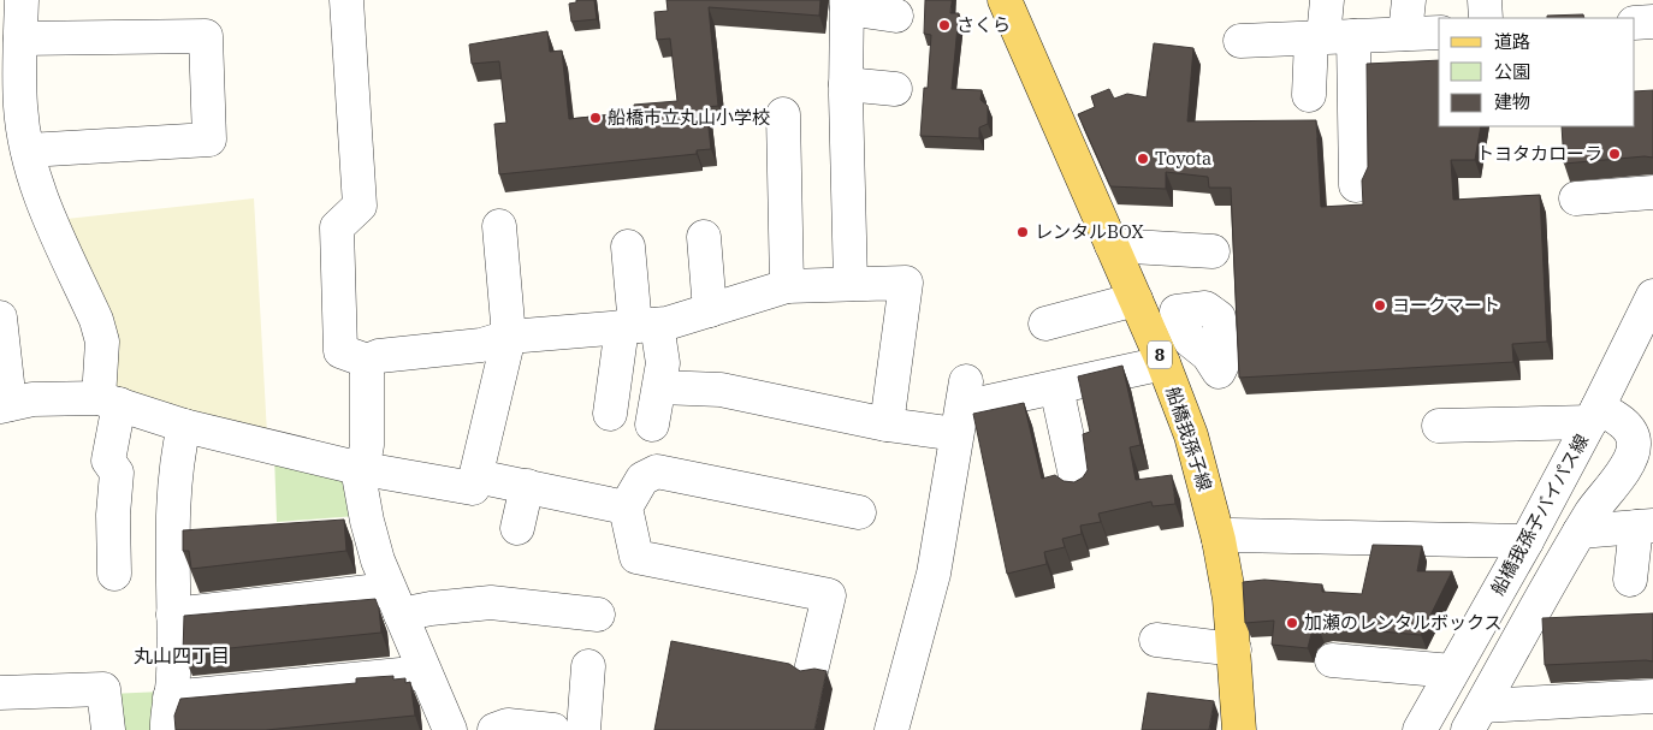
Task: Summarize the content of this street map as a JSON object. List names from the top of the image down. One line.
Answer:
{"streets":{"main road":["8","船橋我孫子線"],"street":["船橋我孫子バイパス線"]},"districts":["丸山四丁目"],"places":["さくら","船橋市立丸山小学校","トヨタカローラ","Toyota","レンタルBOX","ヨークマート","加瀬のレンタルボックス"],"legend":["道路","公園","建物"]}
